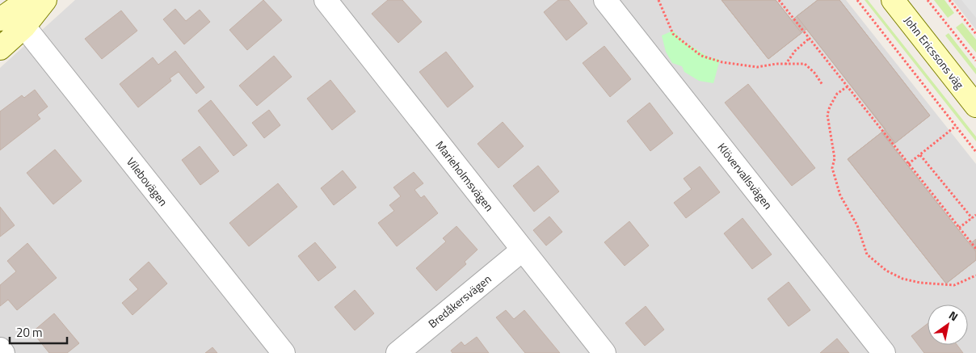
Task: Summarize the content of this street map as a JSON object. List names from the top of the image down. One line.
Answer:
{"streets":{"street":["John Ericssons väg","Marieholmsvägen","Klövervallsvägen","Vilebovägen","Bredåkersvägen"]},"crossings":[["Marieholmsvägen","Bredåkersvägen"]],"scale_bar":"20 m","north":"top right"}
